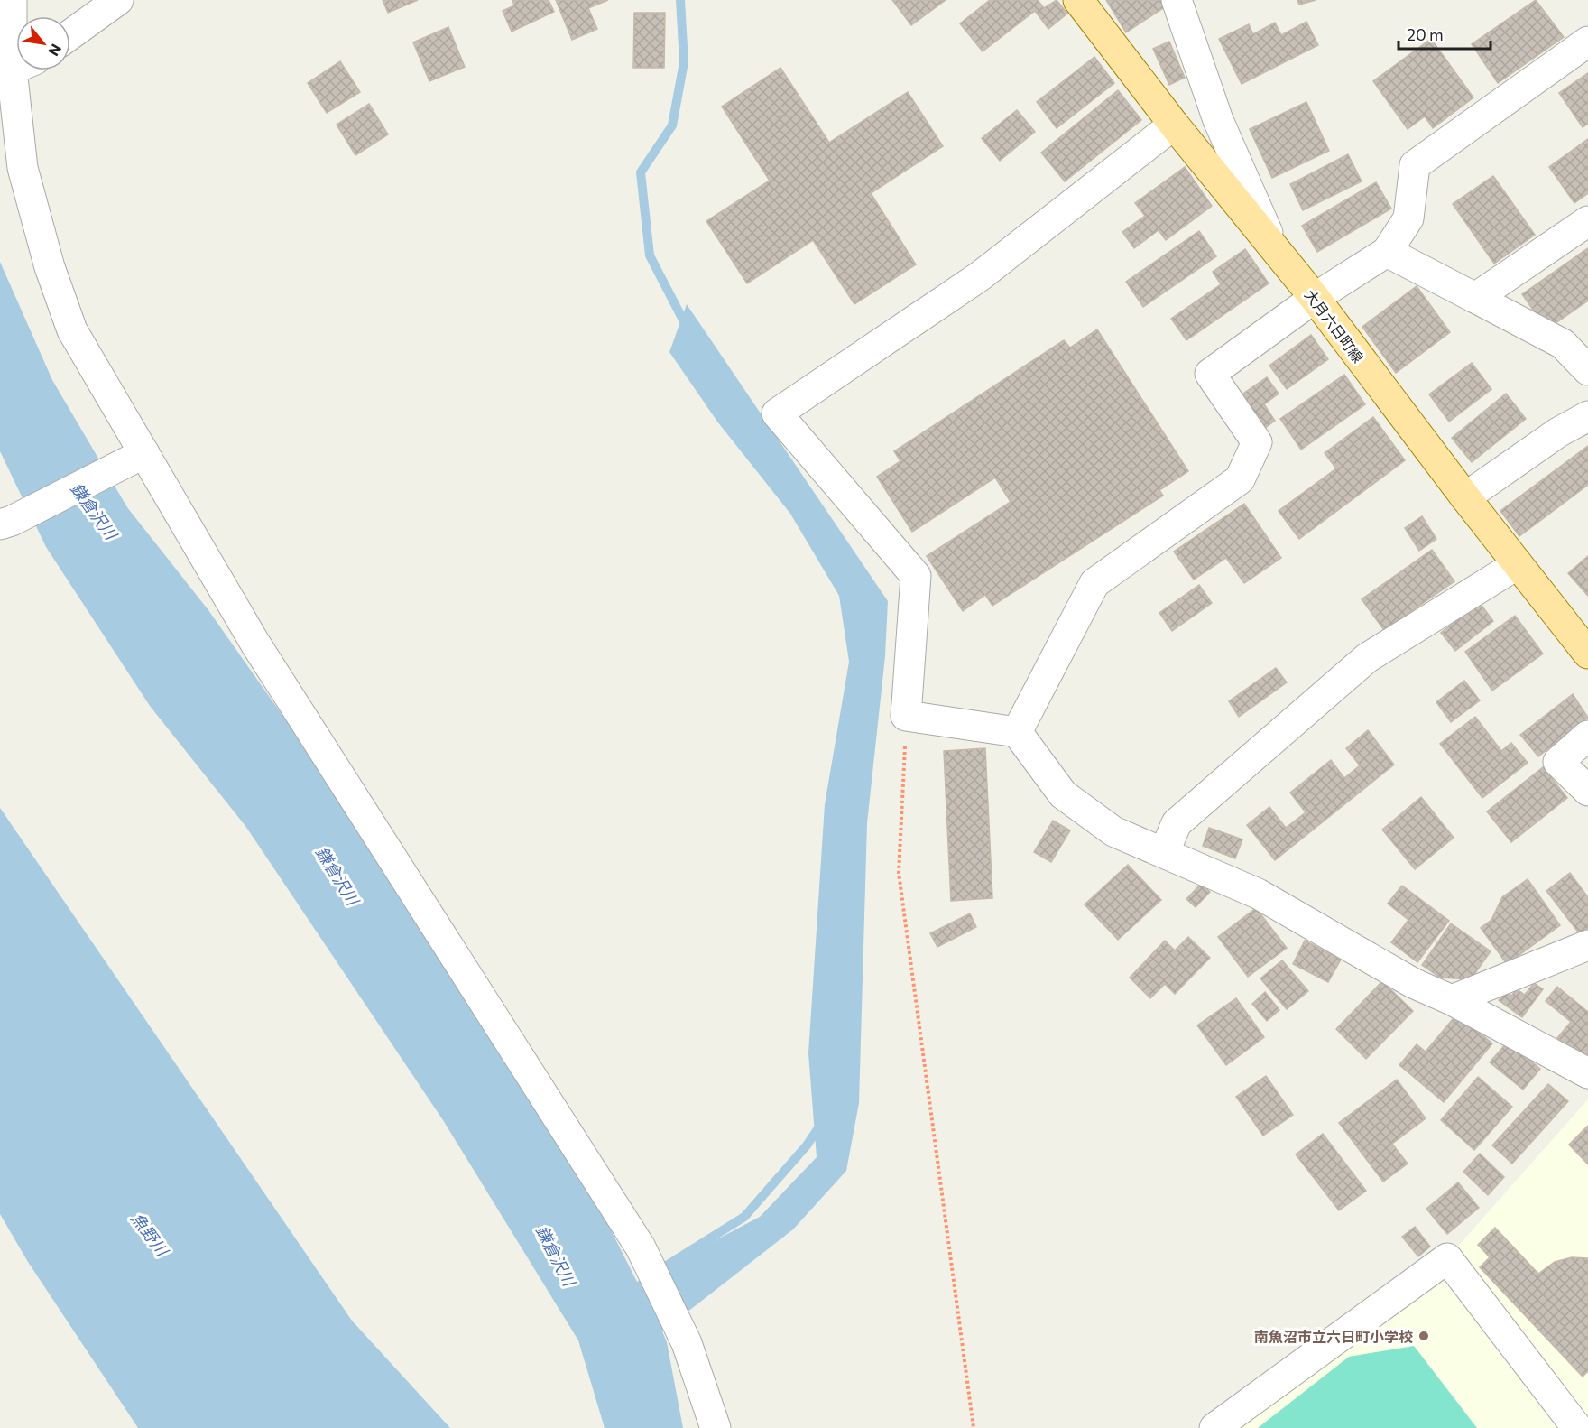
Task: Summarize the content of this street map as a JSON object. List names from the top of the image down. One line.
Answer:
{"streets":{"main road":["大月六日町線"]},"water":["鎌倉沢川","魚野川"],"places":["南魚沼市立六日町小学校"],"scale_bar":"20 m","north":"bottom right"}
